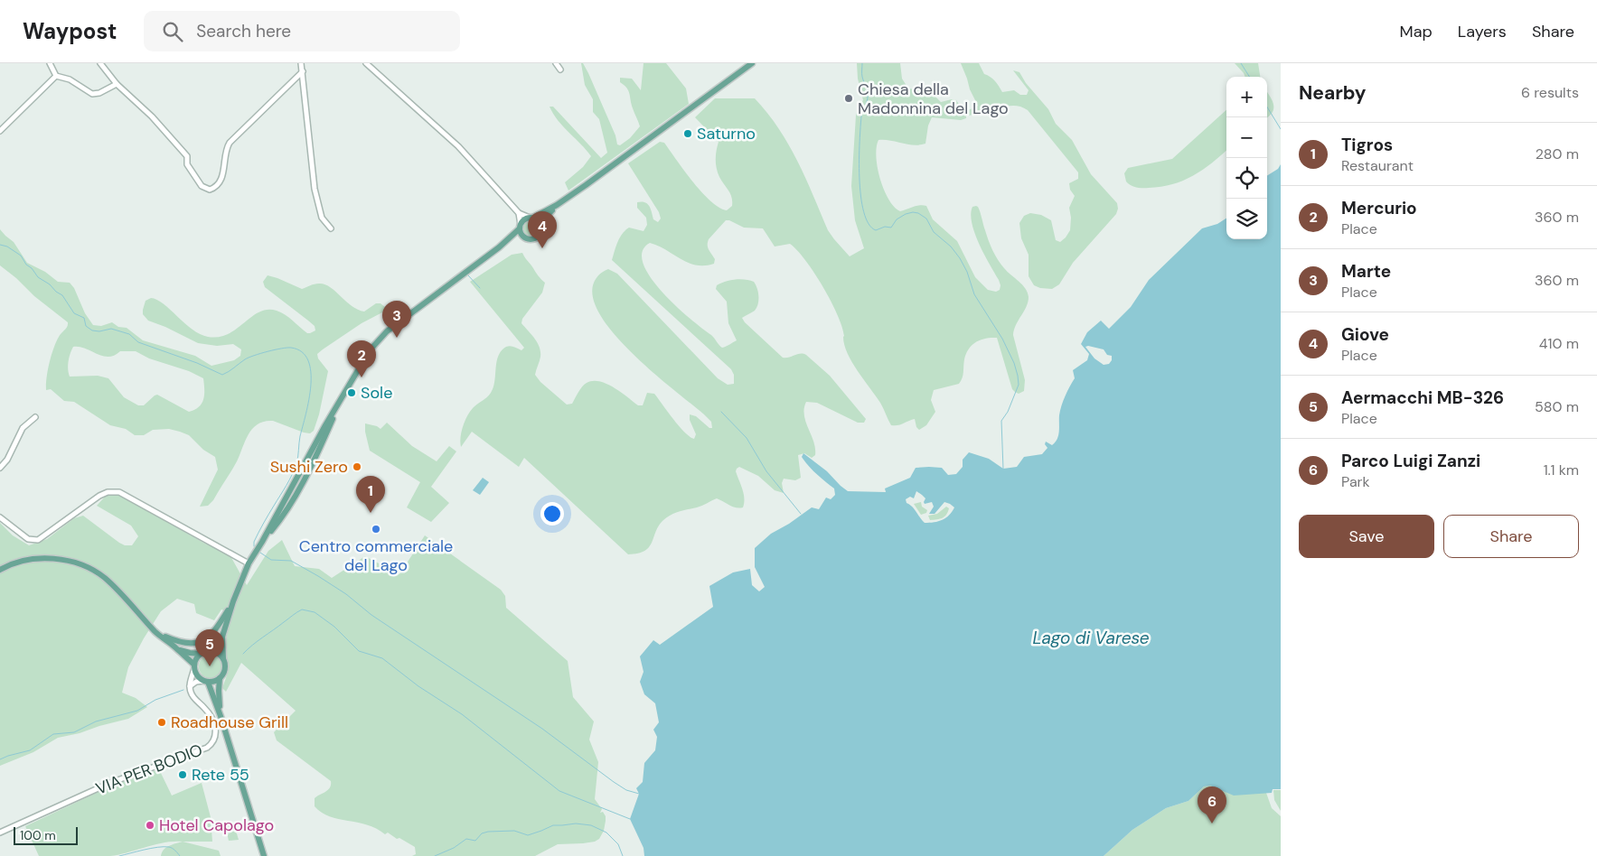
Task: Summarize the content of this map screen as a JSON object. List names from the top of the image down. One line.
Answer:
{"streets":{"street":["VIA PER BODIO"]},"water":["Lago di Varese"],"places":["Chiesa della Madonnina del Lago","Saturno","Sole","Sushi Zero","Centro commerciale del Lago","Roadhouse Grill","Rete 55","Hotel Capolago"],"scale_bar":"100 m","page":{"header":"Waypost","search":"Search here","nav":["Map","Layers","Share"],"heading":["Nearby","6 results"],"map_buttons":["+","−"],"list":[{"mark":"1","name":"Tigros","note":"Restaurant","value":"280 m"},{"mark":"2","name":"Mercurio","note":"Place","value":"360 m"},{"mark":"3","name":"Marte","note":"Place","value":"360 m"},{"mark":"4","name":"Giove","note":"Place","value":"410 m"},{"mark":"5","name":"Aermacchi MB-326","note":"Place","value":"580 m"},{"mark":"6","name":"Parco Luigi Zanzi","note":"Park","value":"1.1 km"}],"pins":["4","3","2","1","5","6"],"buttons":["Save","Share"],"scale":"100 m"}}
